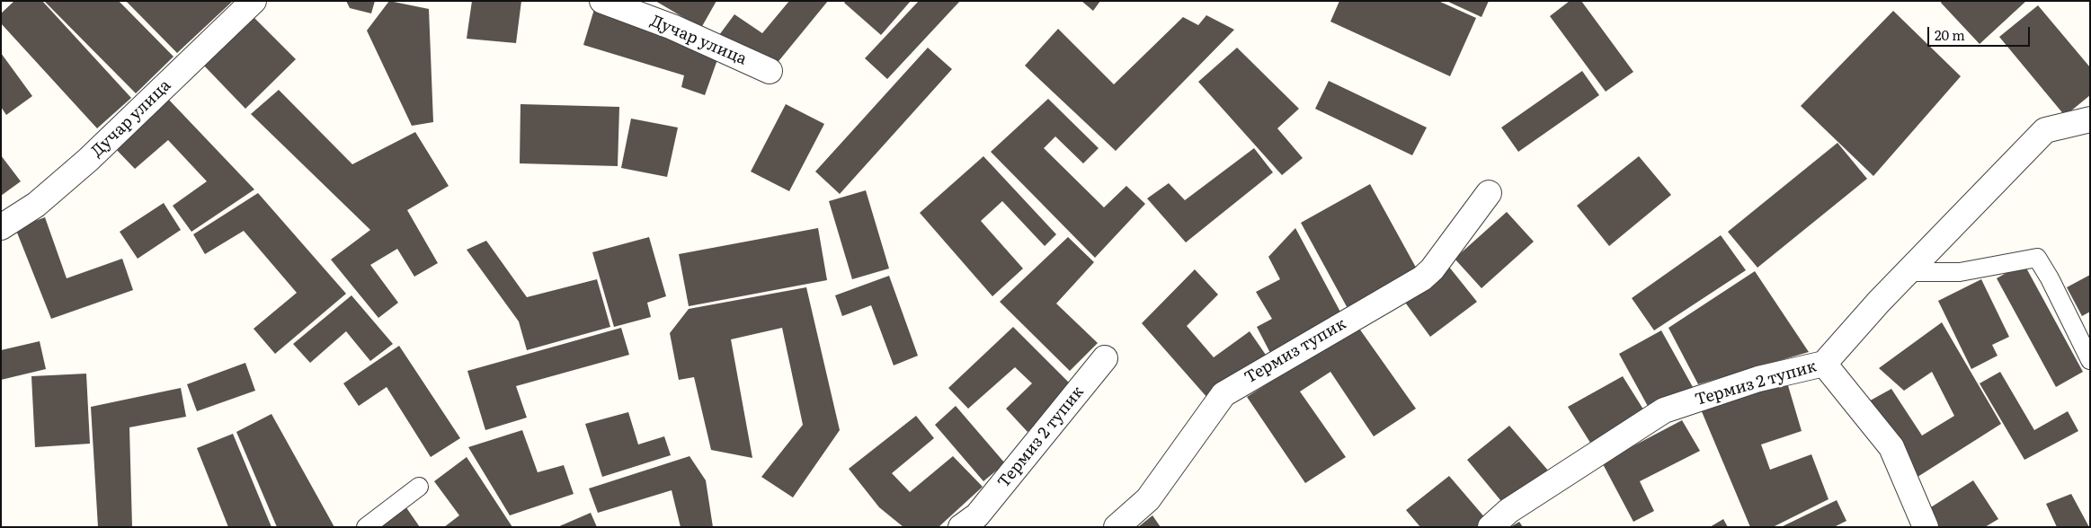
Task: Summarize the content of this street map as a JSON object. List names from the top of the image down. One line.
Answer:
{"streets":{"street":["Дучар улица","Термиз тупик","Термиз 2 тупик"]},"scale_bar":"20 m"}
